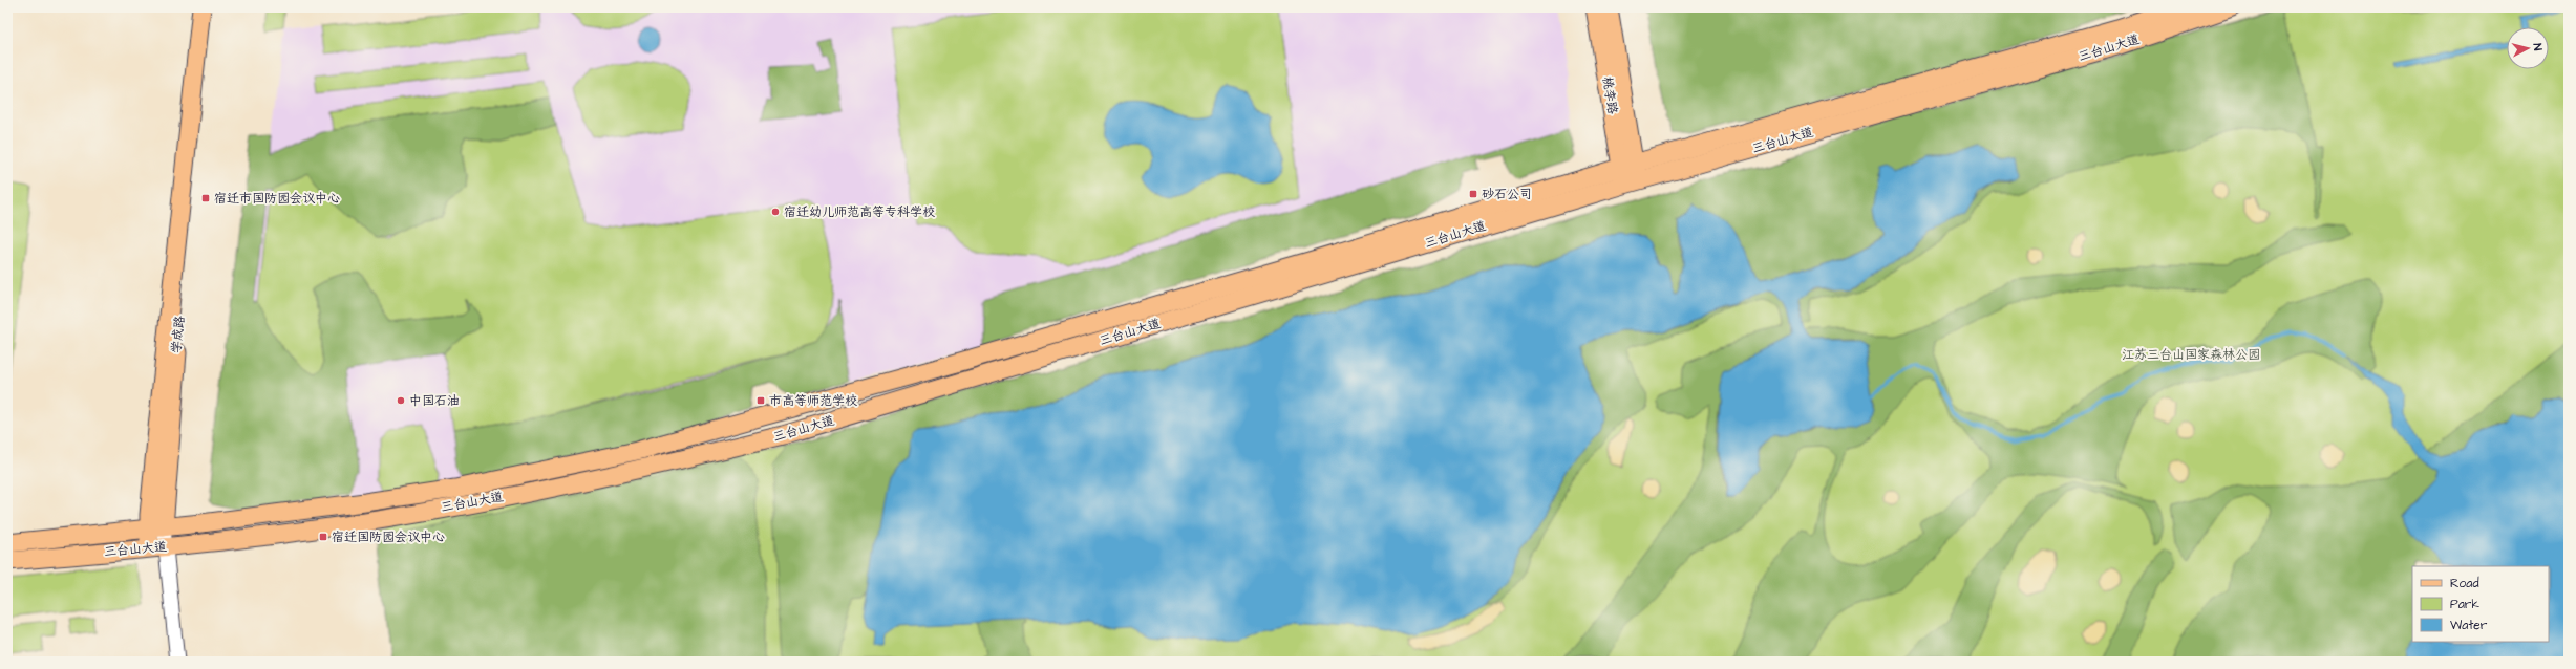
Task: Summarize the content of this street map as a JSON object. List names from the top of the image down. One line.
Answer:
{"streets":{"main road":["三台山大道","桃李路","学成路"]},"crossings":[["三台山大道","桃李路"],["三台山大道","学成路"]],"parks":["江苏三台山国家森林公园"],"places":{"transit":["砂石公司","宿迁市国防园会议中心","市高等师范学校","宿迁国防园会议中心"],"other":["宿迁幼儿师范高等专科学校","中国石油"]},"legend":["Road","Park","Water"],"north":"right"}
